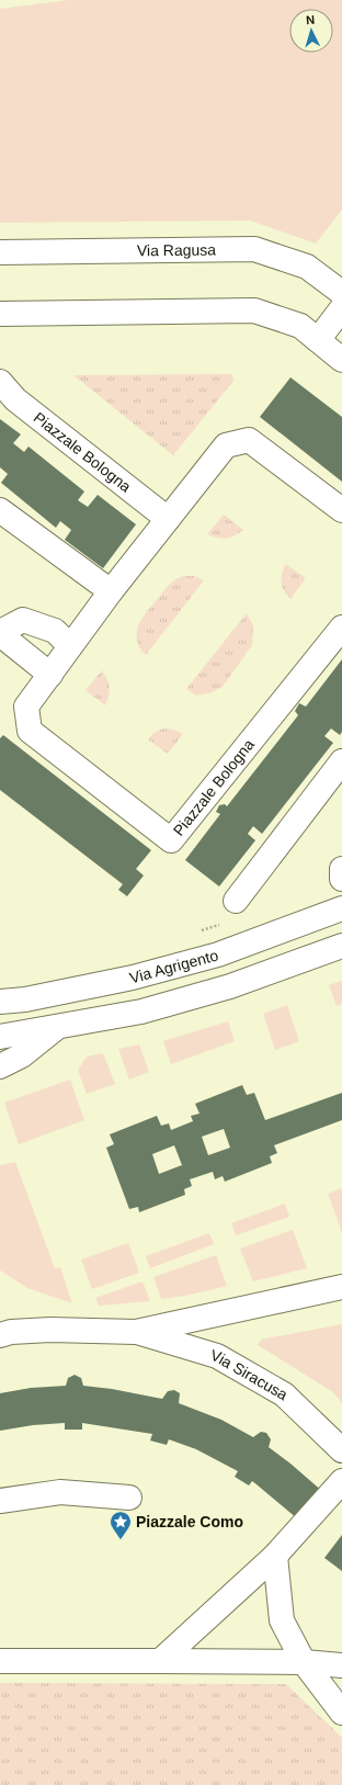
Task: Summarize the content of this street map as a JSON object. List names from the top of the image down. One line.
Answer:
{"streets":{"street":["Via Ragusa","Piazzale Bologna","Via Agrigento","Via Siracusa"]},"places":{"place":["Piazzale Como"]},"north":"top"}
